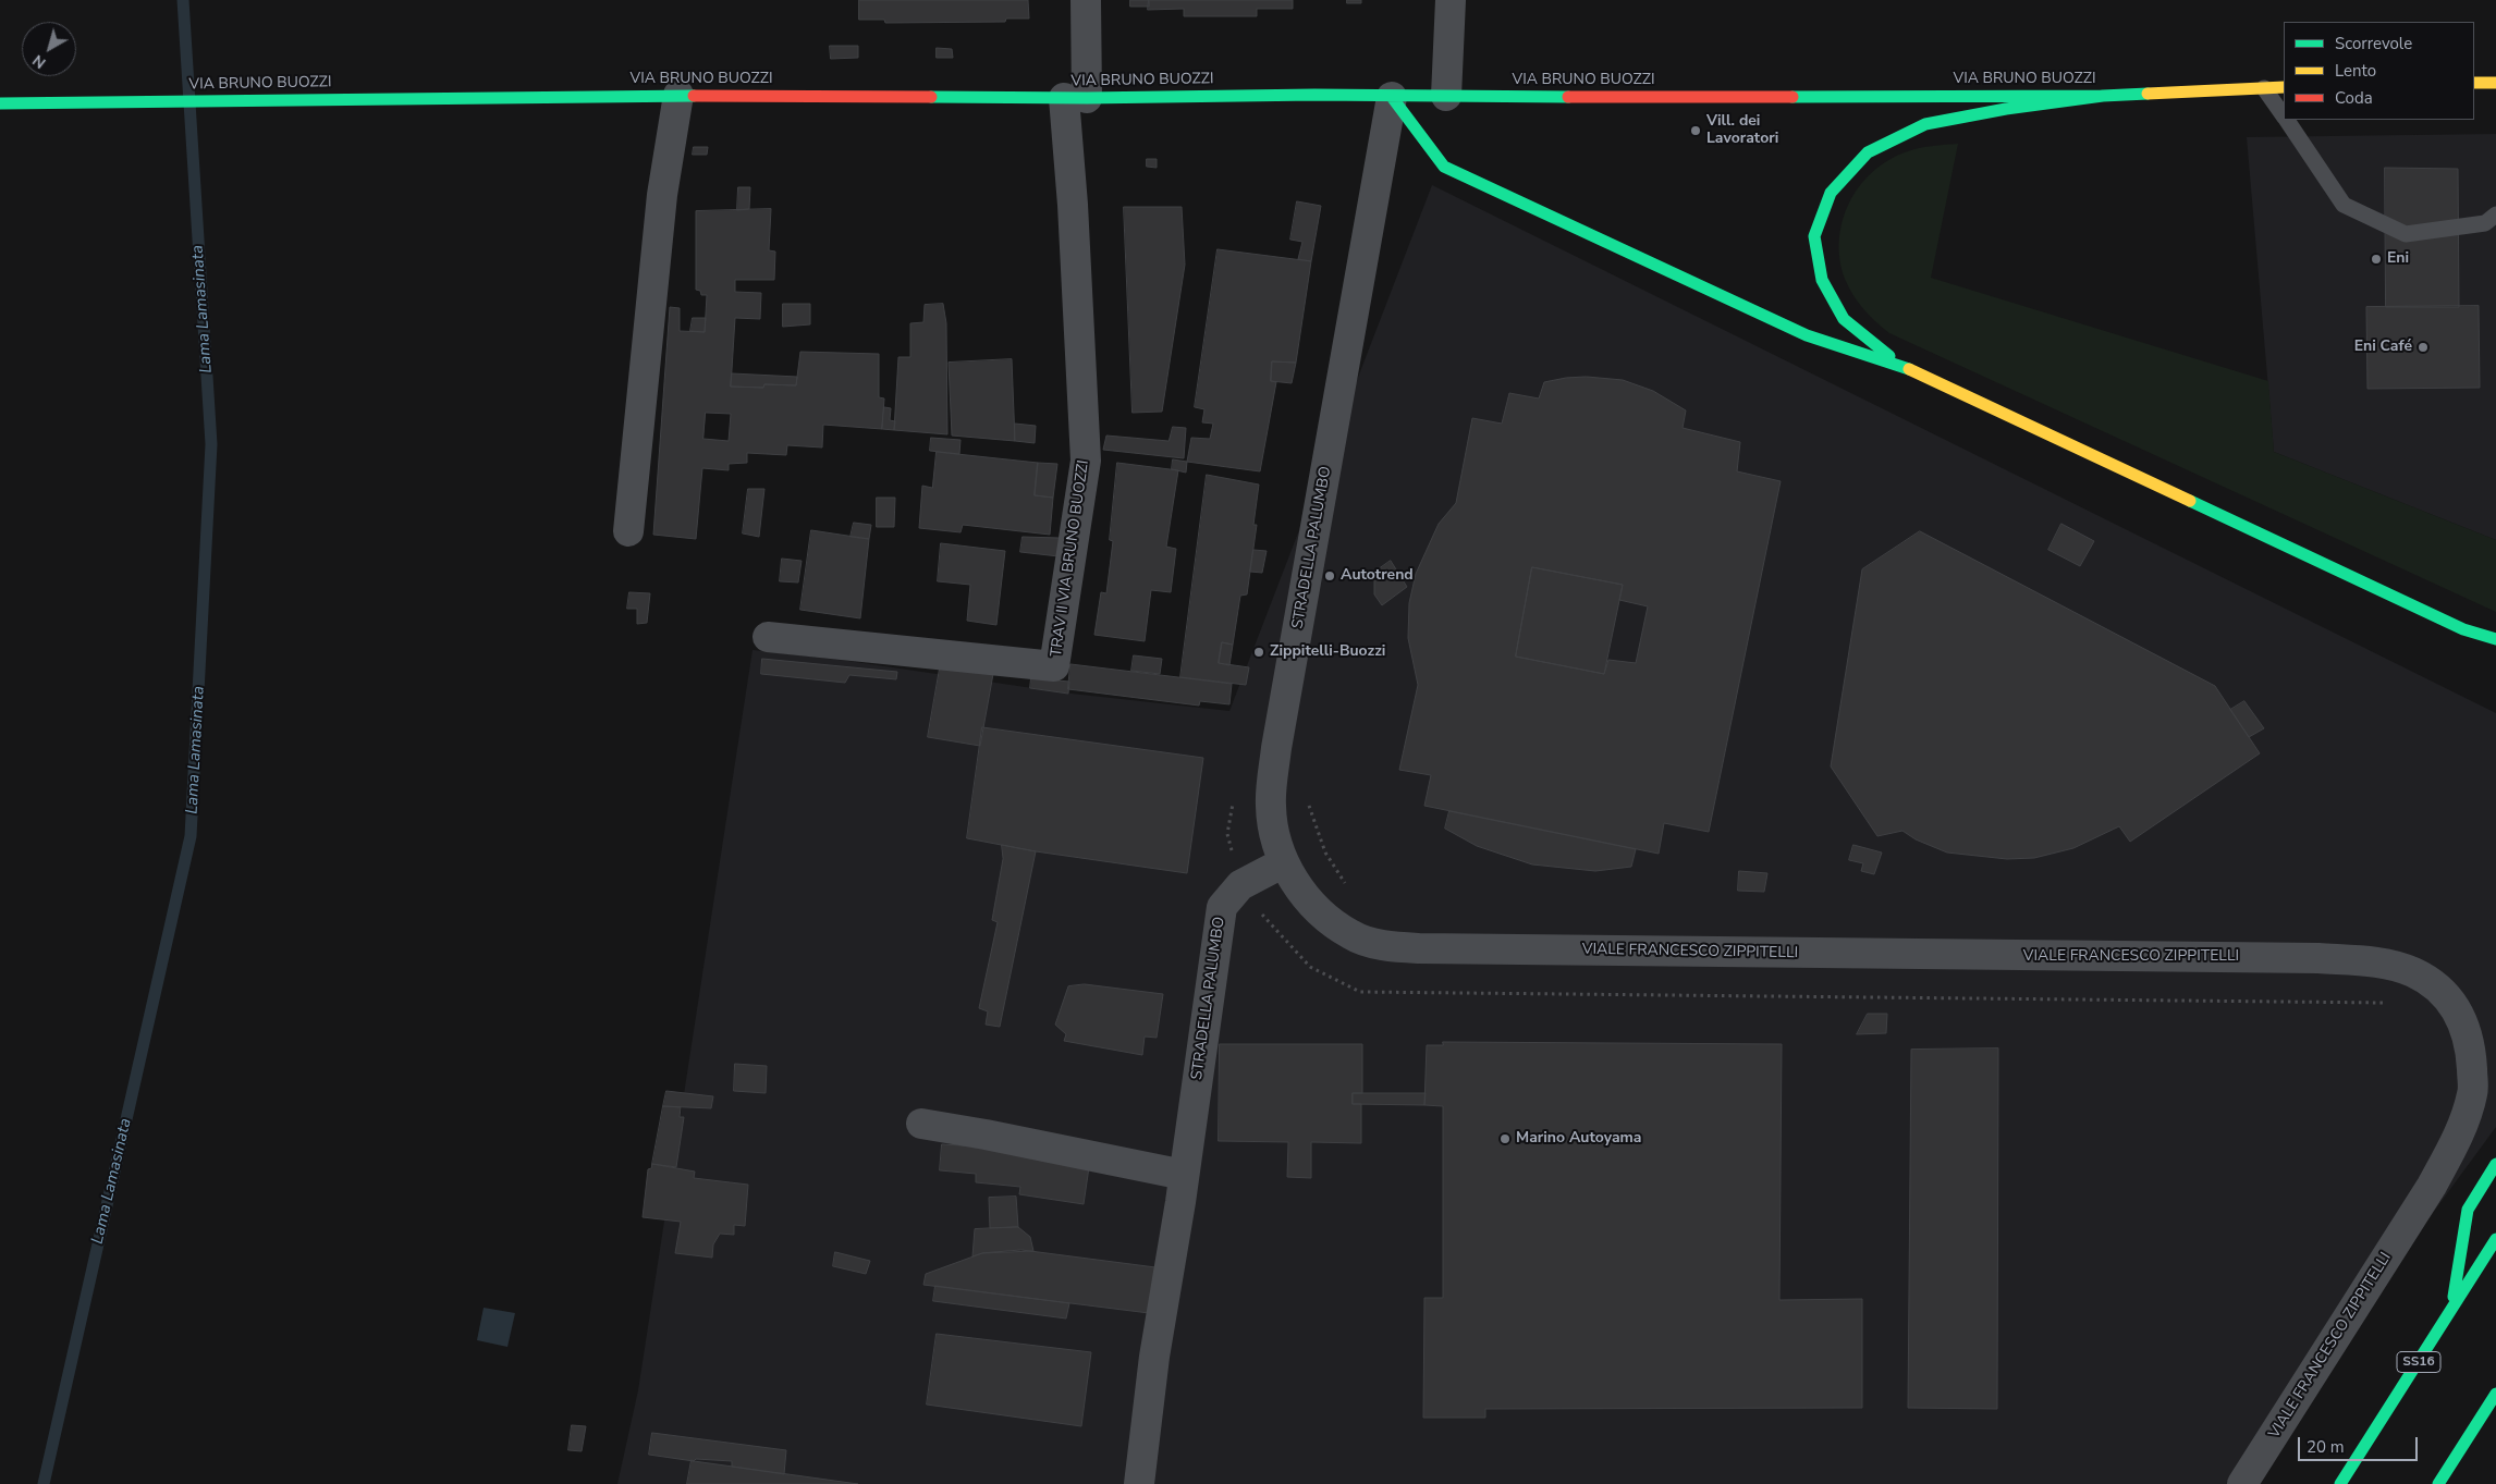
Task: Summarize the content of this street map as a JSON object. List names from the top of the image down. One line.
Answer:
{"streets":{"main road":["VIA BRUNO BUOZZI","SS16"],"street":["STRADELLA PALUMBO","TRAV II VIA BRUNO BUOZZI","VIALE FRANCESCO ZIPPITELLI"]},"crossings":[["VIA BRUNO BUOZZI","STRADELLA PALUMBO"],["VIA BRUNO BUOZZI","TRAV II VIA BRUNO BUOZZI"],["STRADELLA PALUMBO","VIALE FRANCESCO ZIPPITELLI"]],"water":["Lama Lamasinata"],"places":["Vill. dei Lavoratori","Eni","Eni Café","Autotrend","Zippitelli-Buozzi","Marino Autoyama"],"legend":["Scorrevole","Lento","Coda"],"scale_bar":"20 m","north":"bottom left"}
